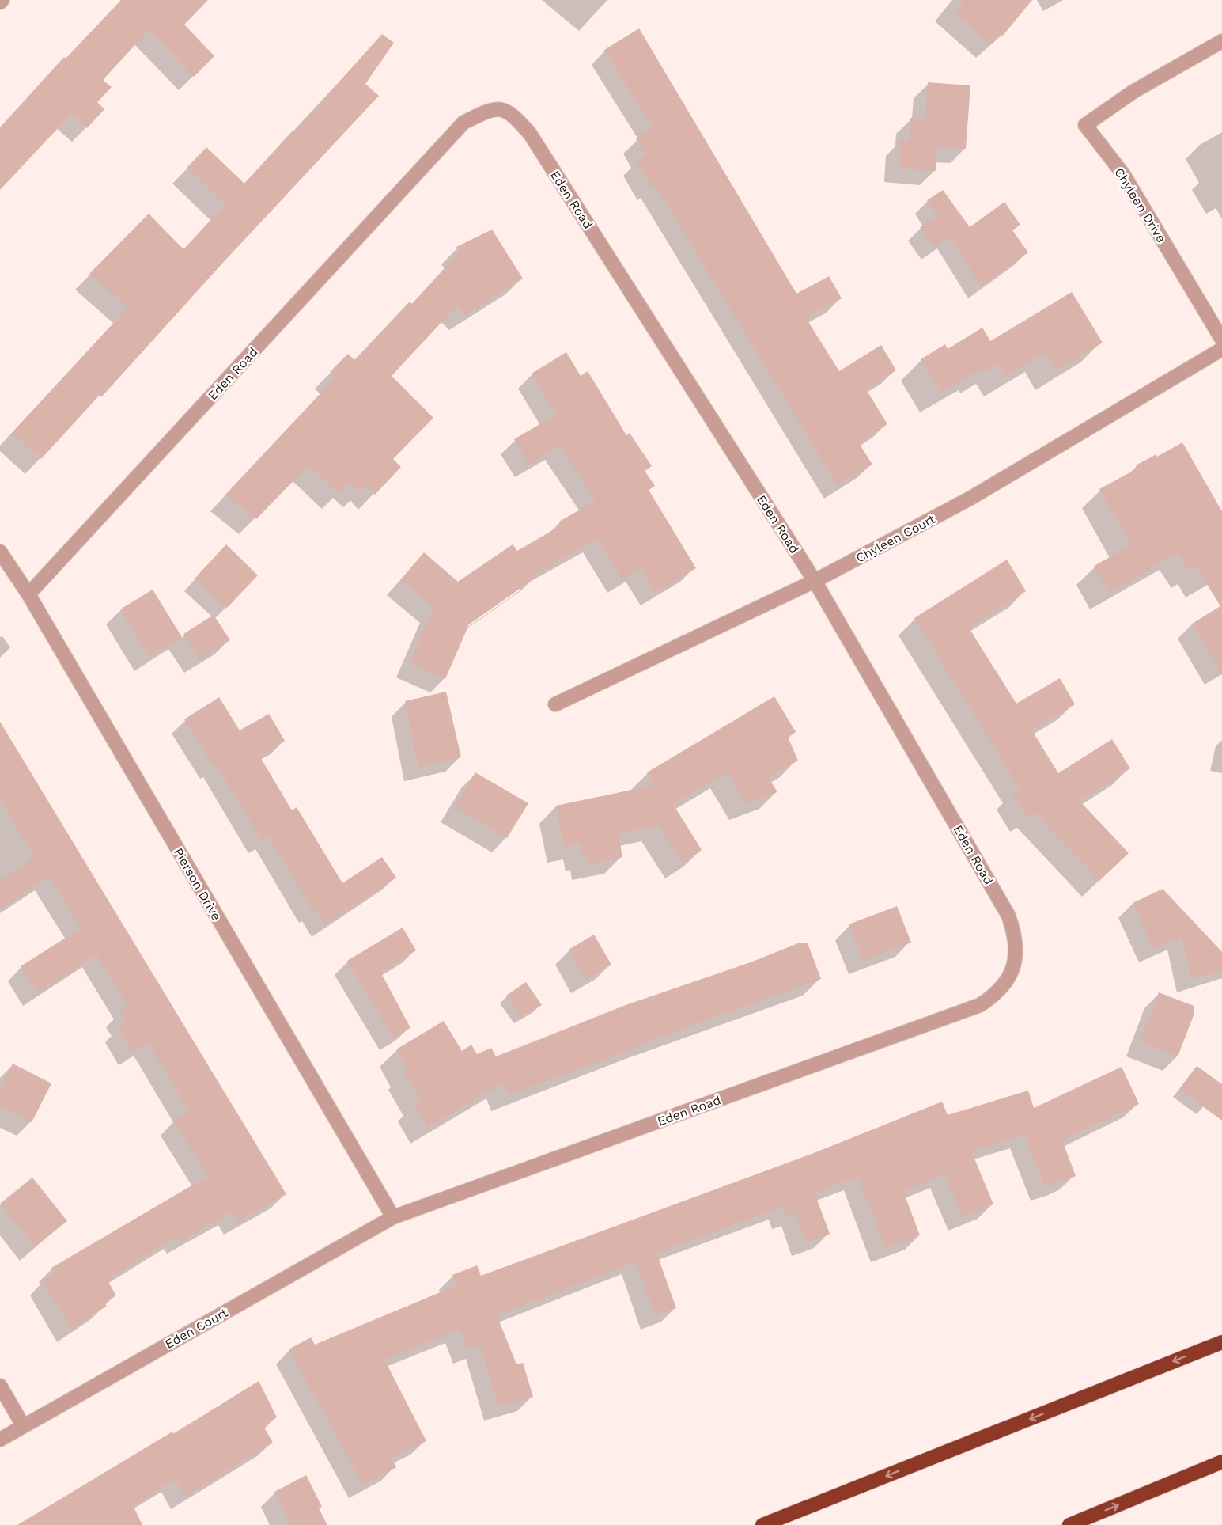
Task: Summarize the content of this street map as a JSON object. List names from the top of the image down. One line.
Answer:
{"streets":{"street":["Eden Road","Chyleen Drive","Chyleen Court","Pierson Drive","Eden Court"]},"crossings":[["Eden Road","Chyleen Court"],["Eden Road","Pierson Drive"],["Eden Road","Eden Court"],["Pierson Drive","Eden Court"]]}
